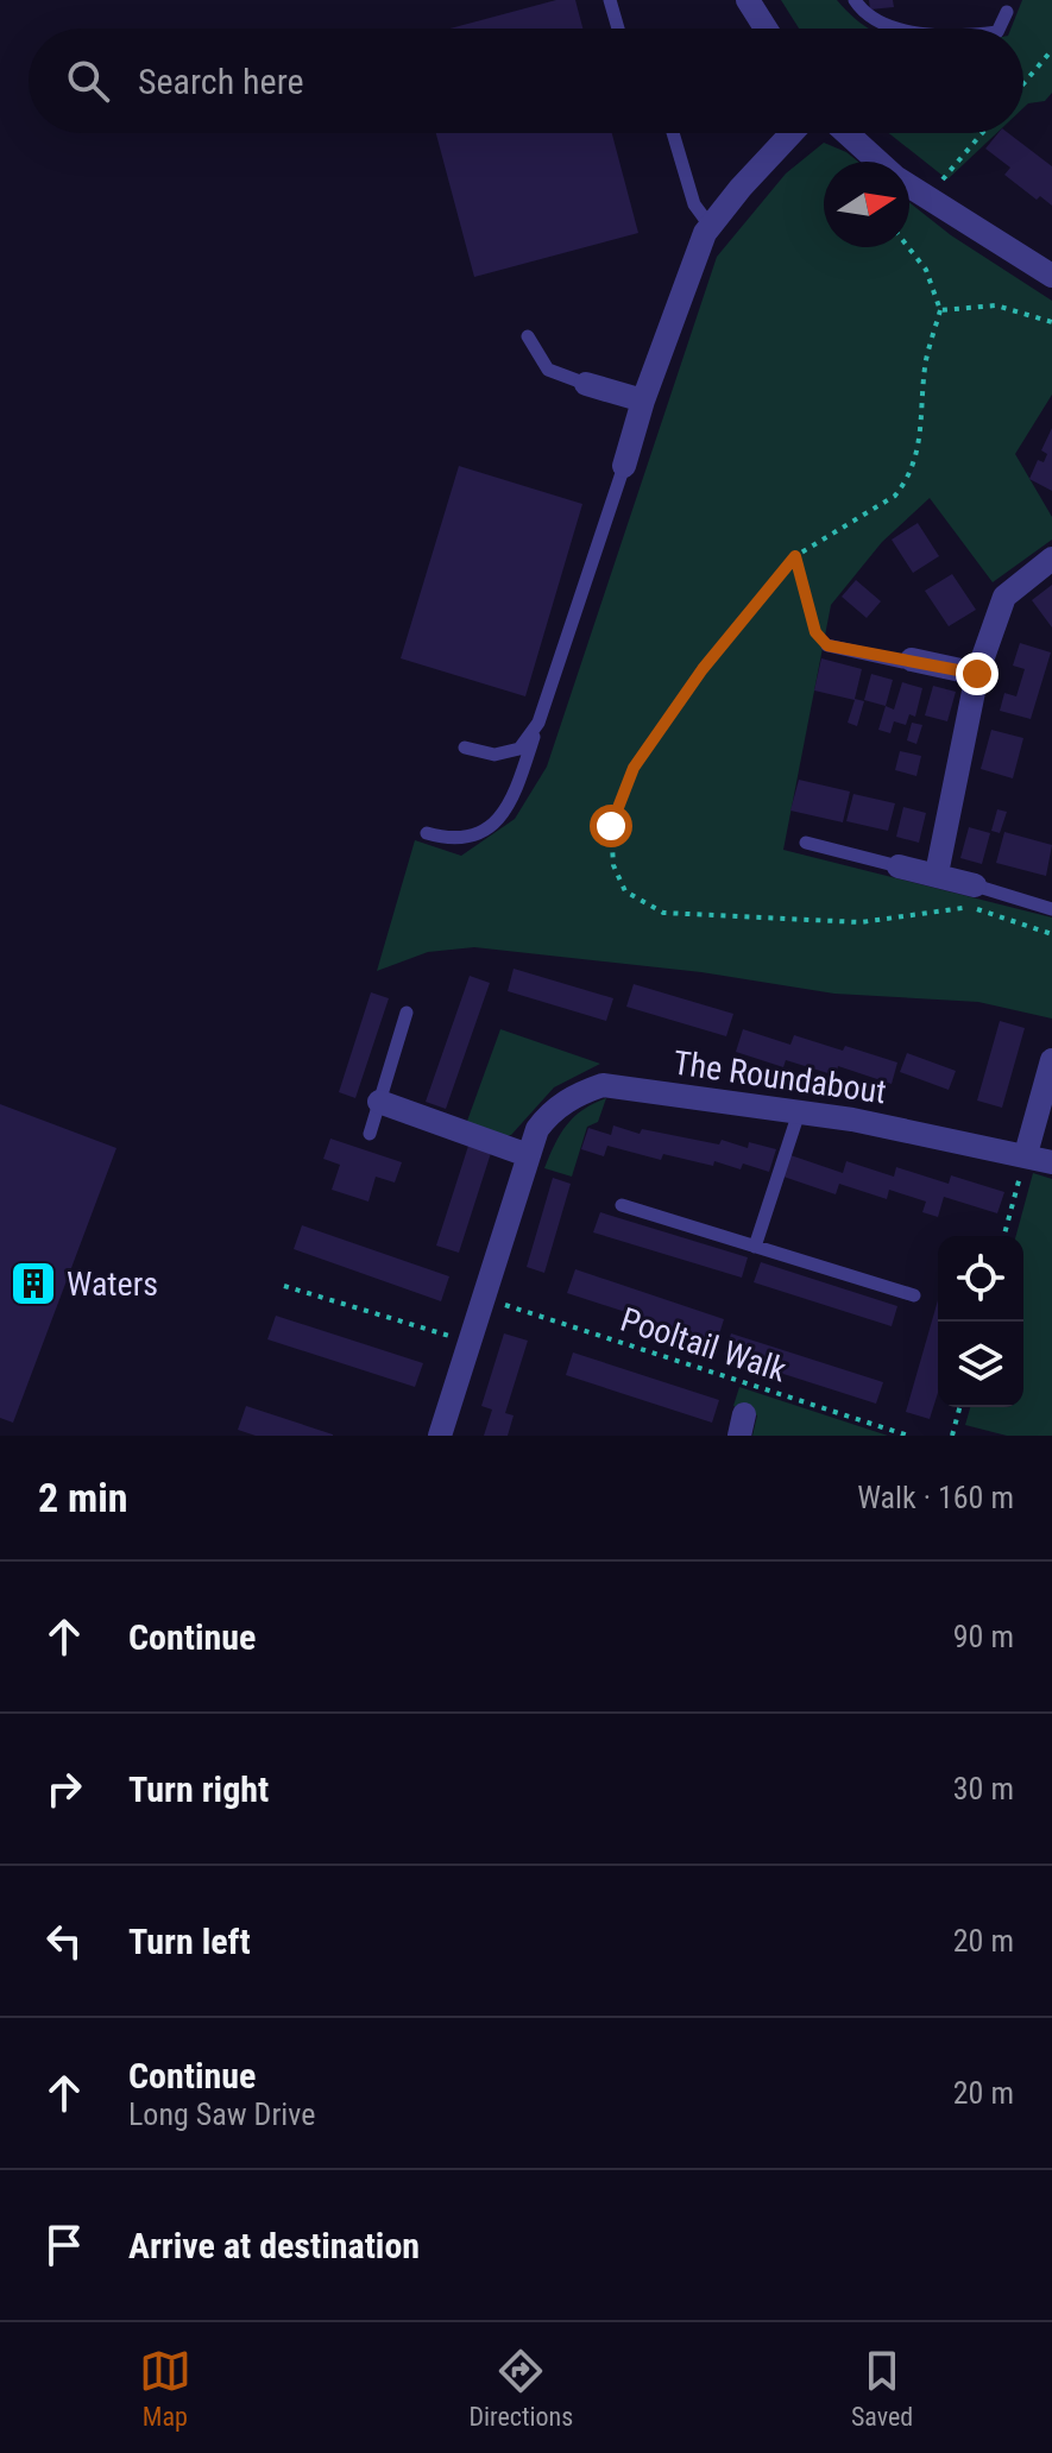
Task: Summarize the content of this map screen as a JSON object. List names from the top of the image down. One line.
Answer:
{"streets":{"street":["The Roundabout"],"path":["Pooltail Walk"]},"crossings":[["The Roundabout","Pooltail Walk"]],"places":{"building":["Waters"]},"north":"right","page":{"search":"Search here","heading":["2 min","Walk · 160 m"],"list":[["Continue","90 m"],["Turn right","30 m"],["Turn left","20 m"],["Continue","Long Saw Drive","20 m"],"Arrive at destination"],"nav":["Map","Directions","Saved"]}}
